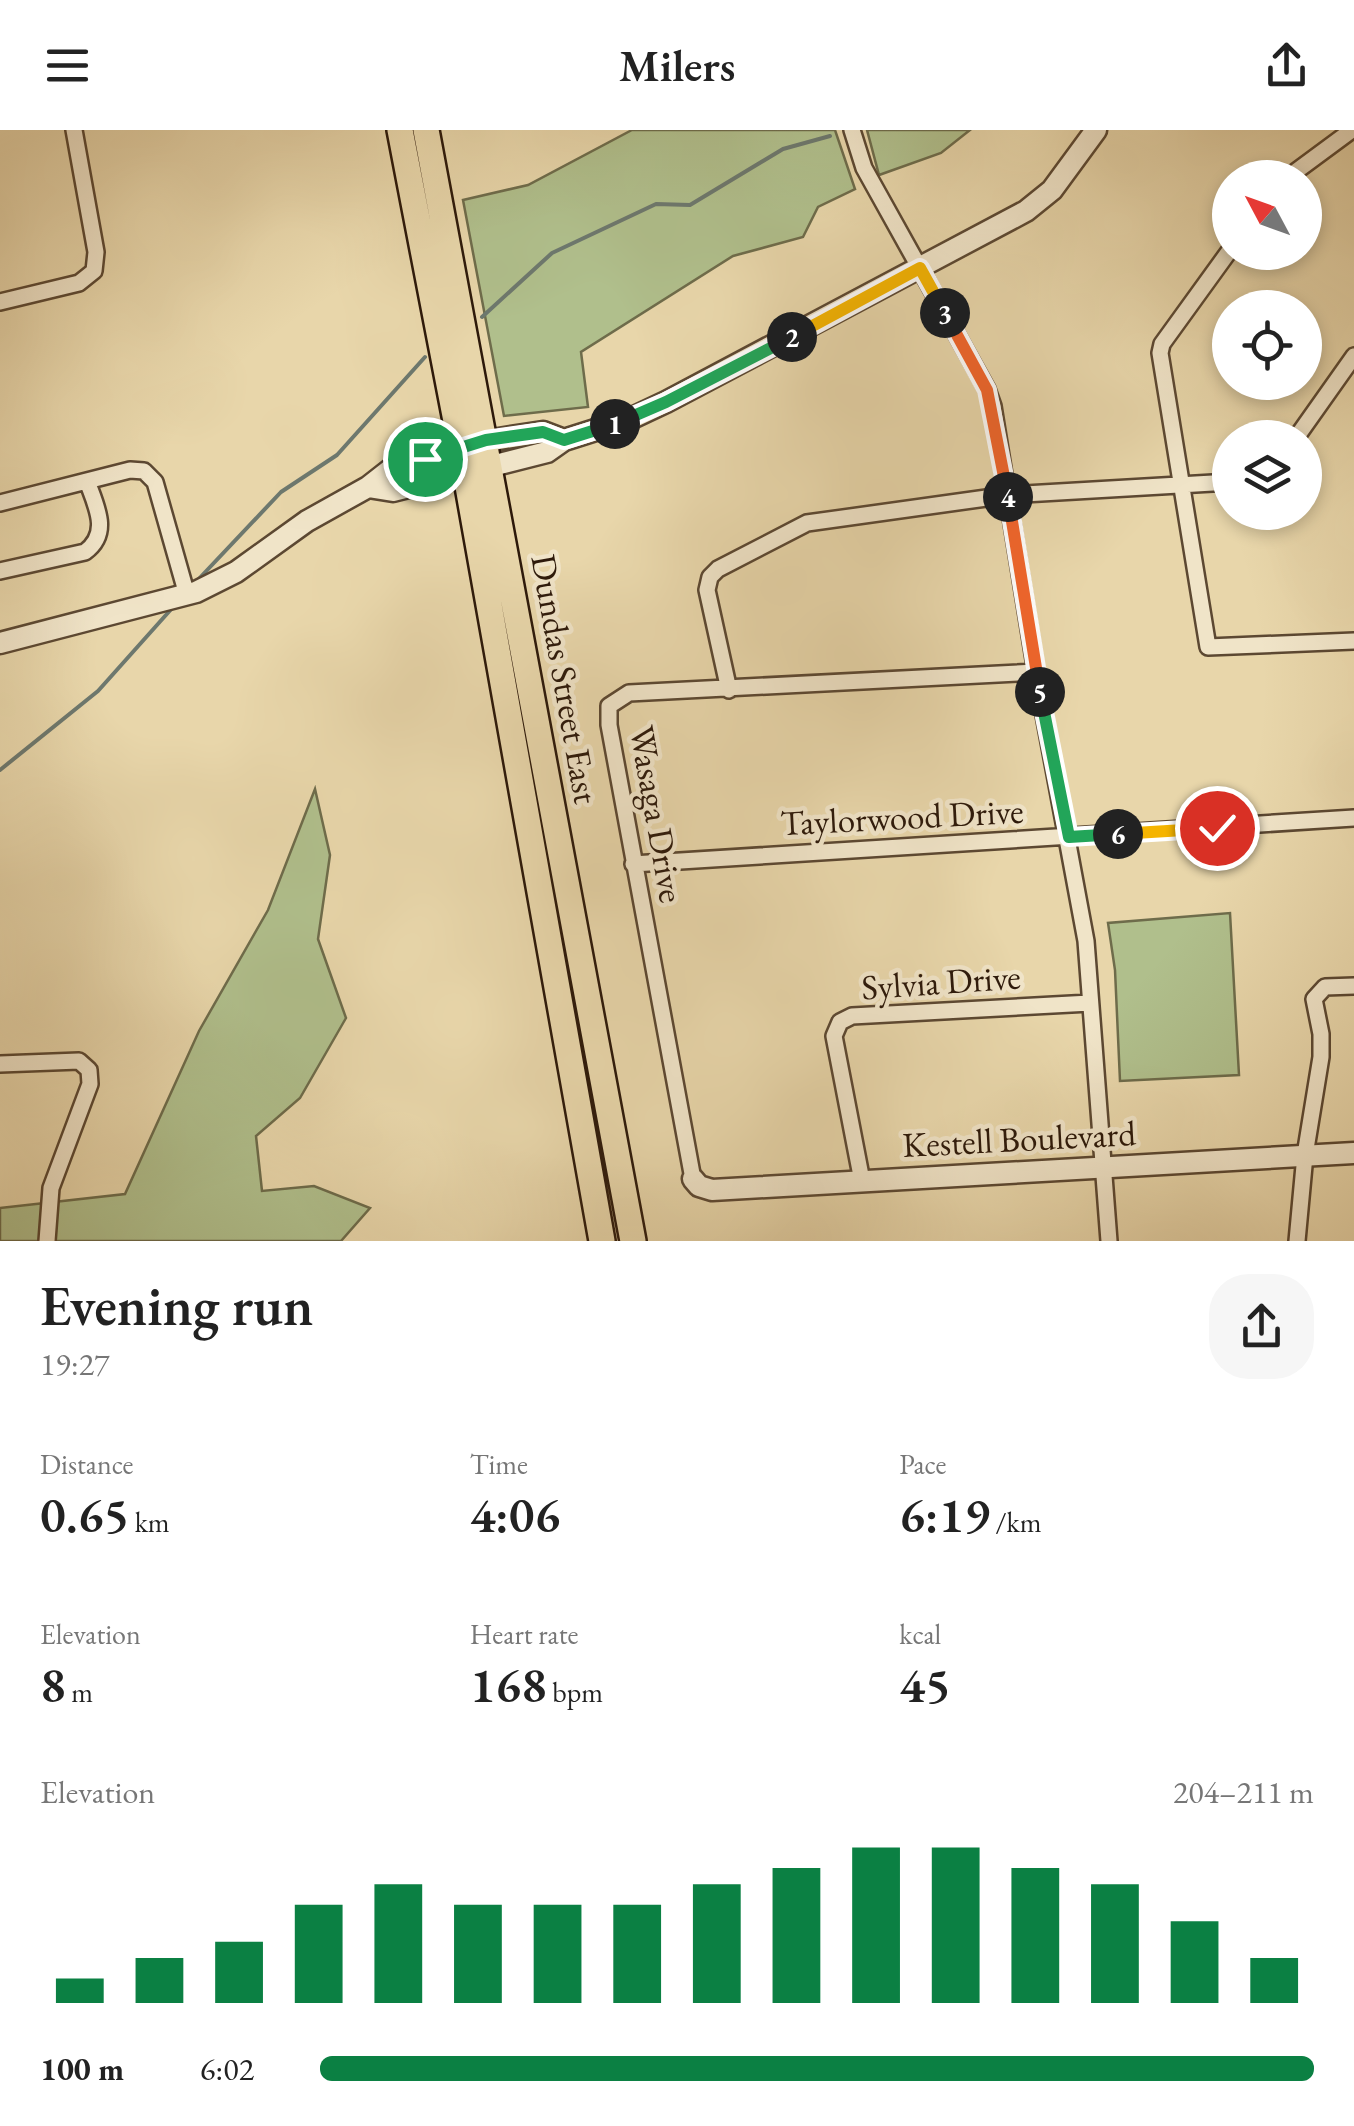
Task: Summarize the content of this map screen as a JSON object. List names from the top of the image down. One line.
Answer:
{"streets":{"main road":["Dundas Street East"],"street":["Wasaga Drive","Taylorwood Drive","Sylvia Drive","Kestell Boulevard"]},"crossings":[["Wasaga Drive","Taylorwood Drive"],["Wasaga Drive","Kestell Boulevard"],["Sylvia Drive","Kestell Boulevard"]],"north":"top left","page":{"header":"Milers","pins":["3","2","1","4","5","6"],"heading":["Evening run","19:27"],"stats":[["Distance","0.65 km"],["Time","4:06"],["Pace","6:19 /km"],["Elevation","8 m"],["Heart rate","168 bpm"],["kcal","45"]],"chart":["Elevation","204–211 m"],"list":[{"name":"100 m","note":"6:02"}]}}
